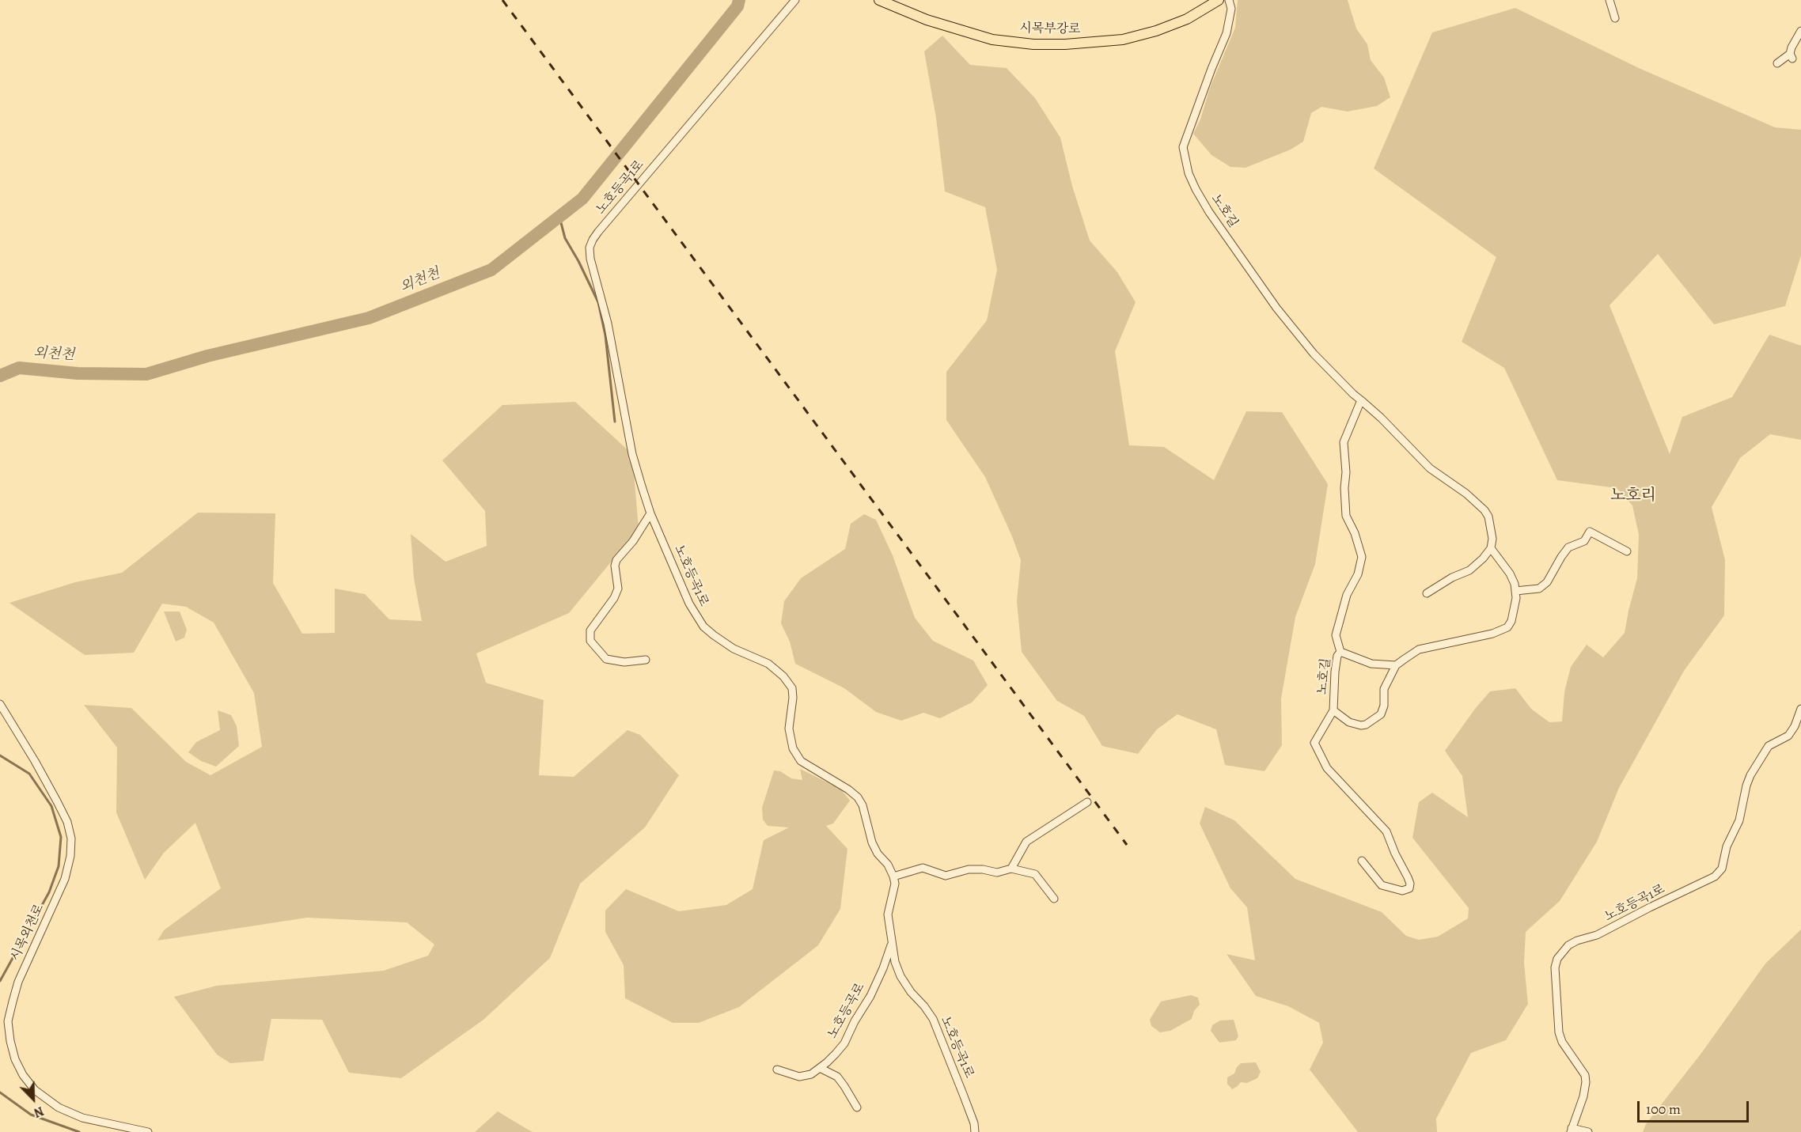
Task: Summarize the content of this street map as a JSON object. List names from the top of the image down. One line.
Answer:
{"streets":{"main road":["시목부강로"],"street":["노호등곡1로","노호길","시목외천로","노호등곡로"]},"crossings":[["노호등곡1로","노호등곡로"]],"districts":["노호리"],"water":["외천천"],"scale_bar":"100 m","north":"bottom right"}
